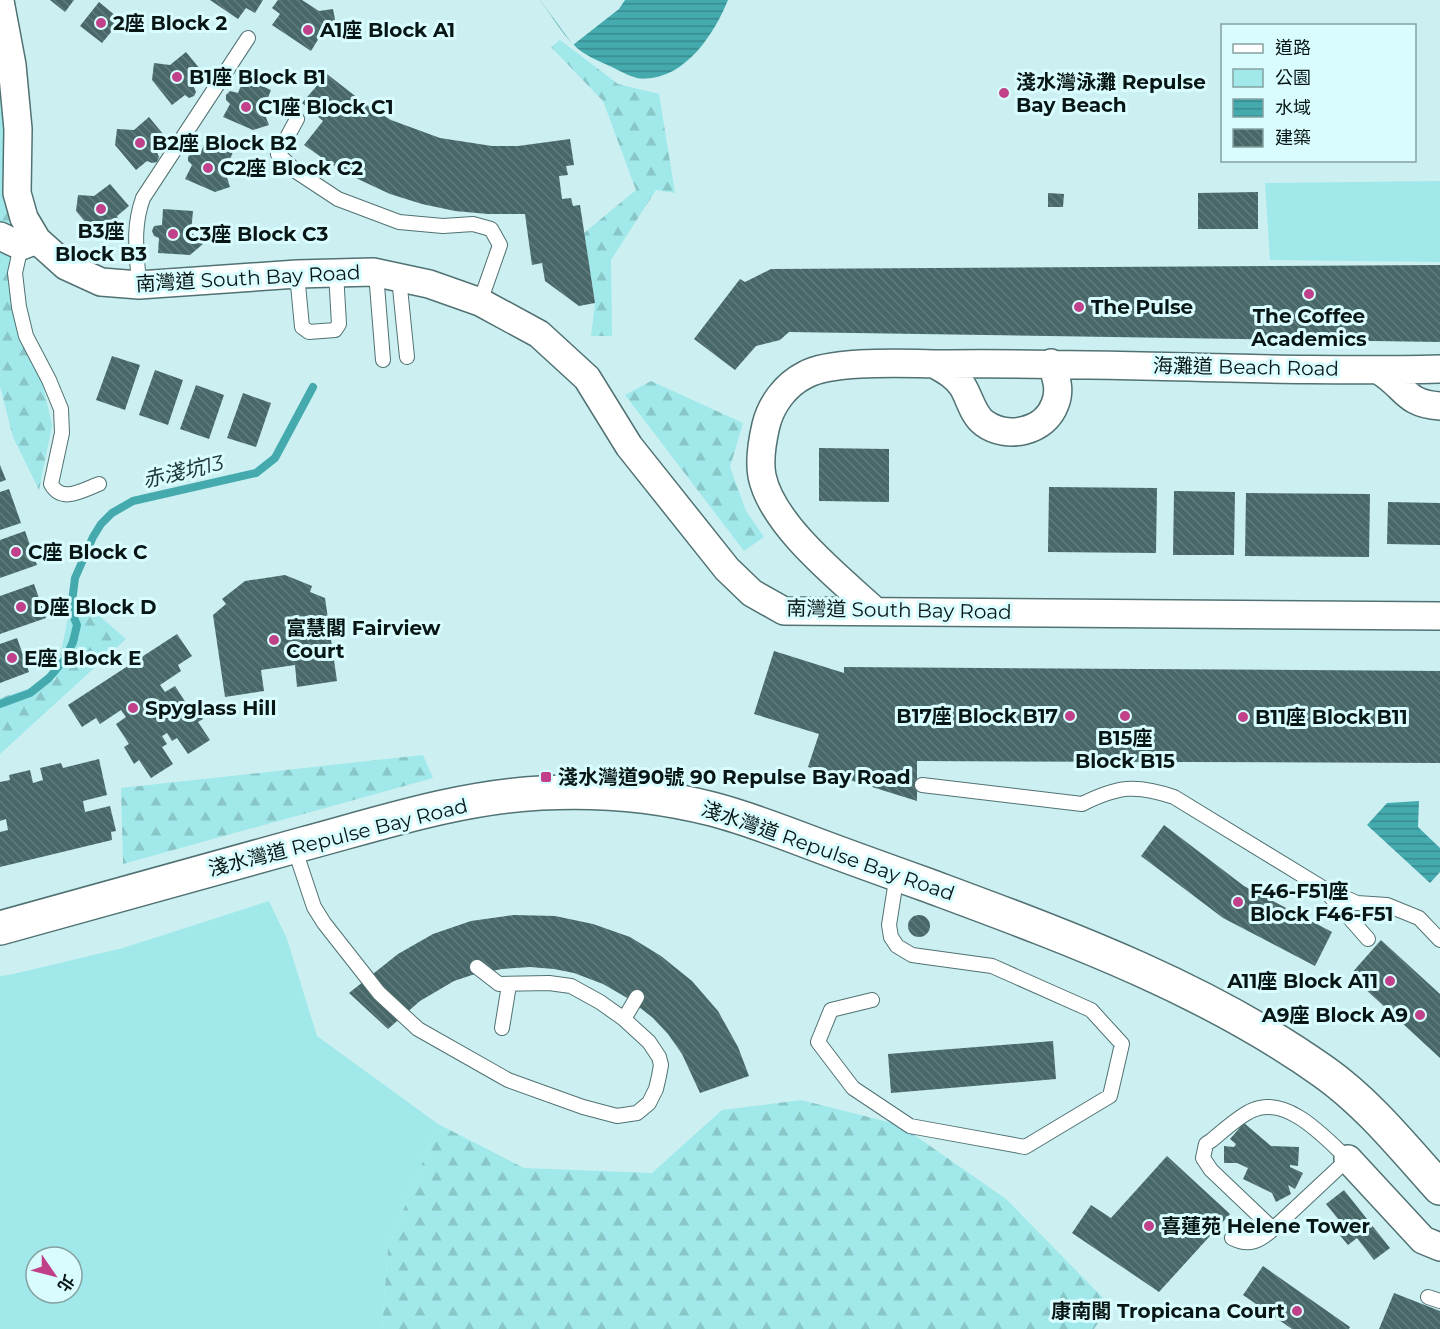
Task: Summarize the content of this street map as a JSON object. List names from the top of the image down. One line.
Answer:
{"streets":{"main road":["淺水灣道 Repulse Bay Road"],"street":["南灣道 South Bay Road","海灘道 Beach Road"]},"crossings":[["南灣道 South Bay Road","海灘道 Beach Road"]],"water":["赤淺坑13"],"places":{"other":["2座 Block 2","A1座 Block A1","B1座 Block B1","淺水灣泳灘 Repulse Bay Beach","C1座 Block C1","B2座 Block B2","C2座 Block C2","B3座 Block B3","C3座 Block C3","The Coffee Academics","The Pulse","C座 Block C","D座 Block D","富慧閣 Fairview Court","E座 Block E","Spyglass Hill","B17座 Block B17","B15座 Block B15","B11座 Block B11","F46-F51座 Block F46-F51","A11座 Block A11","A9座 Block A9","喜蓮苑 Helene Tower","康南閣 Tropicana Court"],"transit":["淺水灣道90號 90 Repulse Bay Road"]},"legend":["道路","公園","水域","建築"],"north":"bottom right"}
